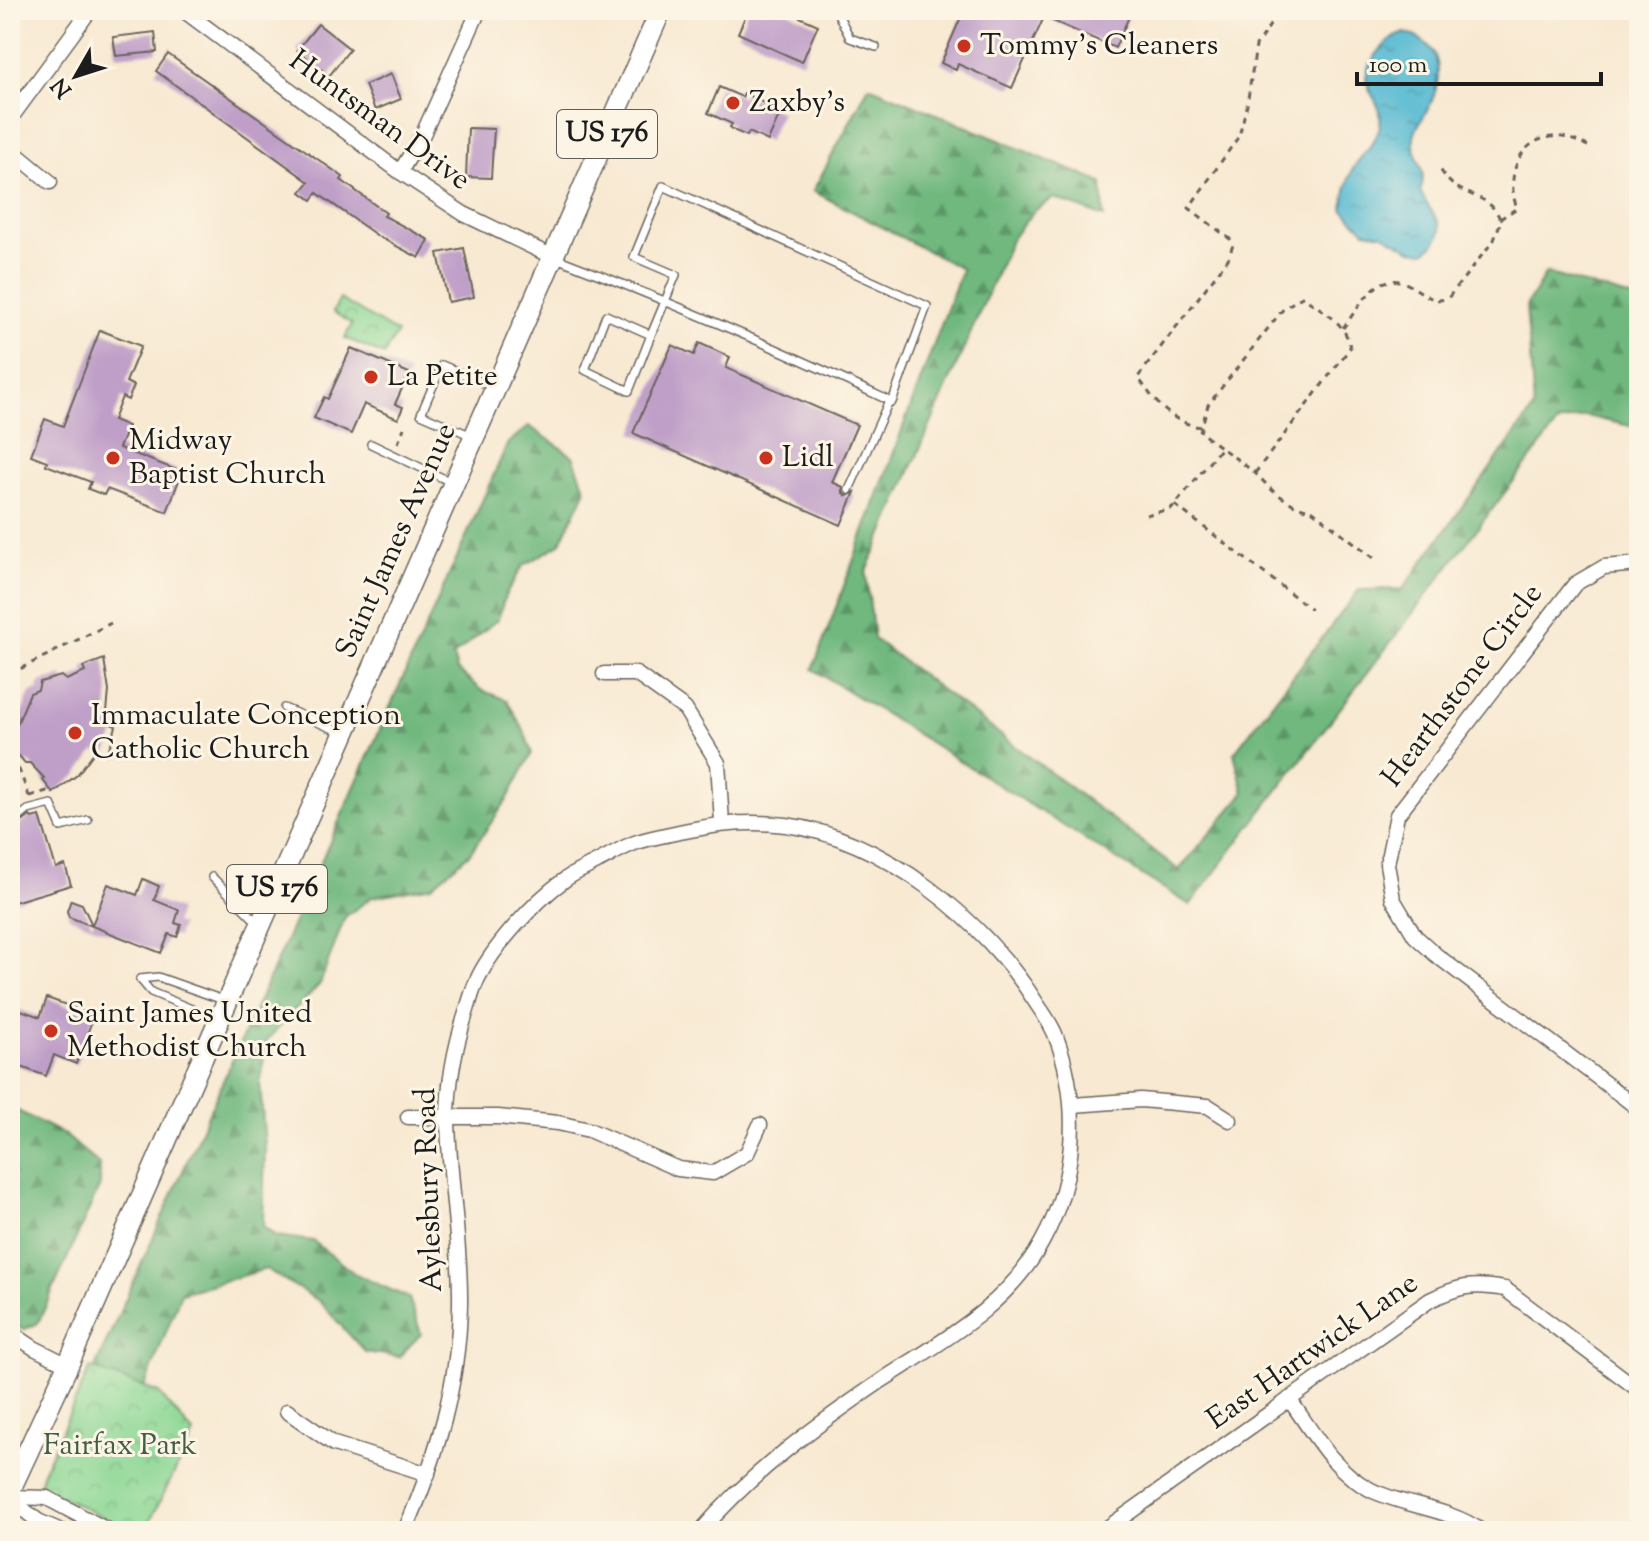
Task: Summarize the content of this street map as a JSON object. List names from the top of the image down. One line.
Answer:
{"streets":{"main road":["US 176","Saint James Avenue"],"street":["Huntsman Drive","Hearthstone Circle","Aylesbury Road","East Hartwick Lane"]},"crossings":[["Huntsman Drive","Saint James Avenue"]],"parks":["Fairfax Park"],"places":["Tommy's Cleaners","Zaxby's","La Petite","Midway Baptist Church","Lidl","Immaculate Conception Catholic Church","Saint James United Methodist Church"],"scale_bar":"100 m","north":"bottom left"}
